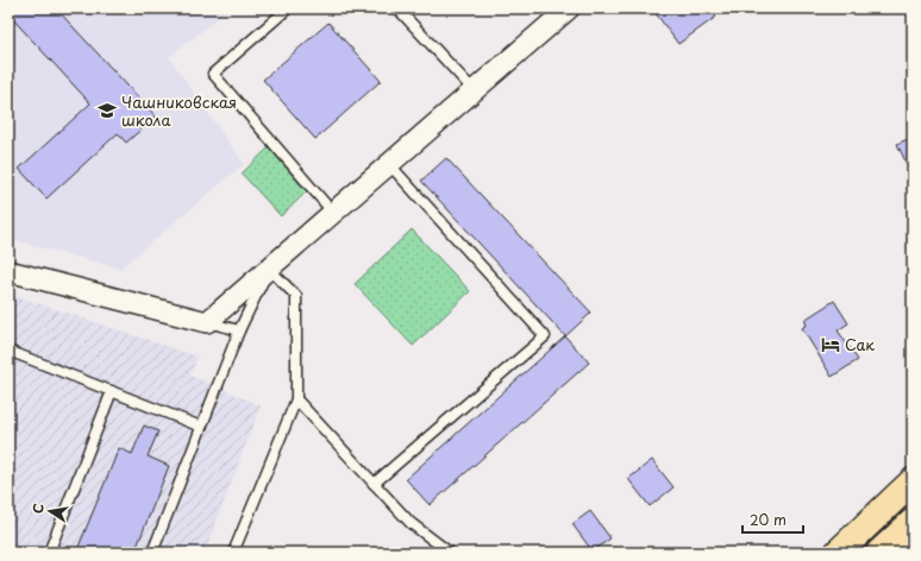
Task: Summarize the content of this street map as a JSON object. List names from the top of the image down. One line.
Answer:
{"places":{"school or university":["Чашниковская школа"],"hotel":["Сак"]},"scale_bar":"20 m","north":"left"}
